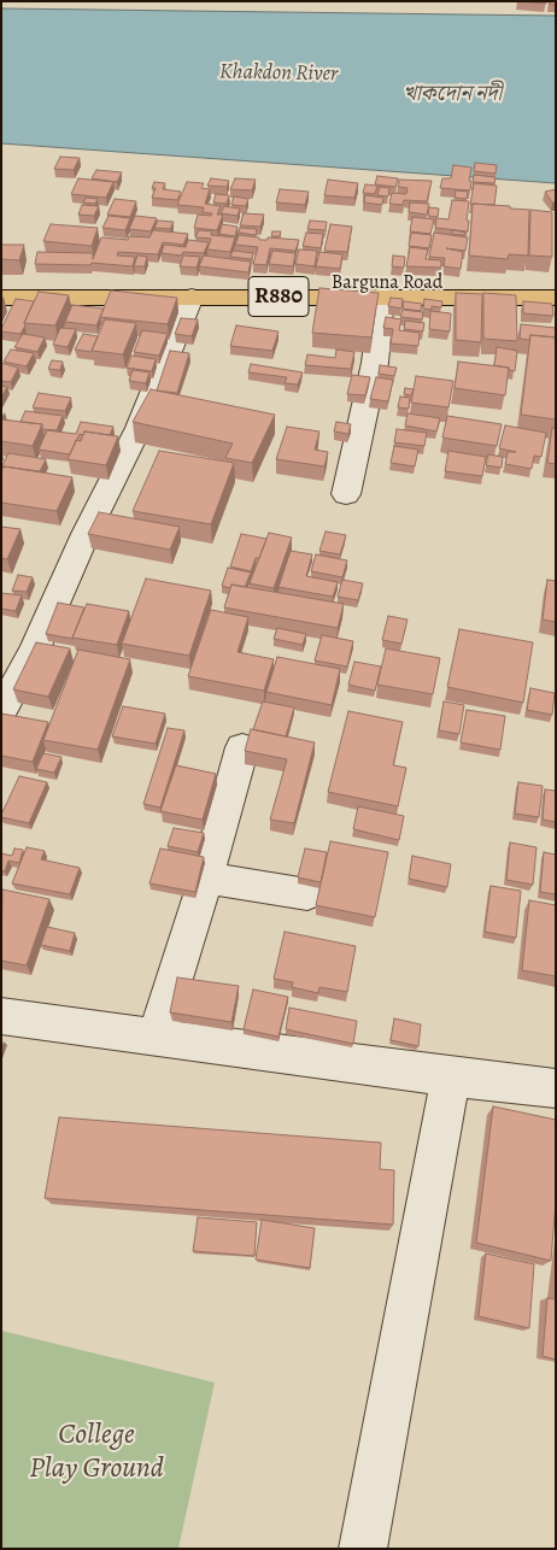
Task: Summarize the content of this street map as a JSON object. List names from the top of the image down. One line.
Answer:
{"streets":{"main road":["Barguna Road","R880"]},"water":["Khakdon River","খাকদোন নদী"],"parks":["College Play Ground"]}
